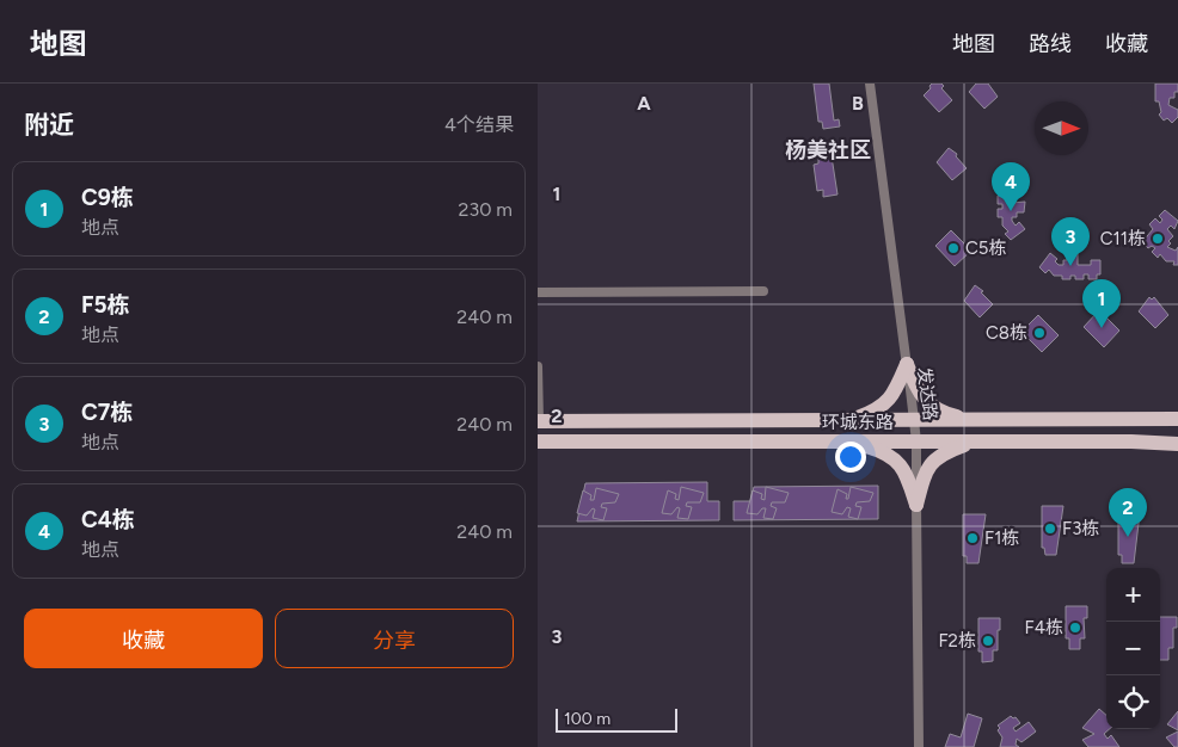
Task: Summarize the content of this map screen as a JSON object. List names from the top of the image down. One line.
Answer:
{"streets":{"main road":["环城东路"],"street":["发达路"]},"crossings":[["发达路","环城东路"]],"districts":["杨美社区"],"places":["C11栋","C5栋","C8栋","F3栋","F1栋","F4栋","F2栋"],"scale_bar":"100 m","north":"right","page":{"header":"地图","nav":["地图","路线","收藏"],"heading":["附近","4个结果"],"list":[{"mark":"1","name":"C9栋","note":"地点","value":"230 m"},{"mark":"2","name":"F5栋","note":"地点","value":"240 m"},{"mark":"3","name":"C7栋","note":"地点","value":"240 m"},{"mark":"4","name":"C4栋","note":"地点","value":"240 m"}],"pins":["4","3","1","2"],"map_buttons":["+","−"],"buttons":["收藏","分享"],"scale":"100 m"},"grid":{"columns":["A","B"],"rows":["1","2","3"]}}
